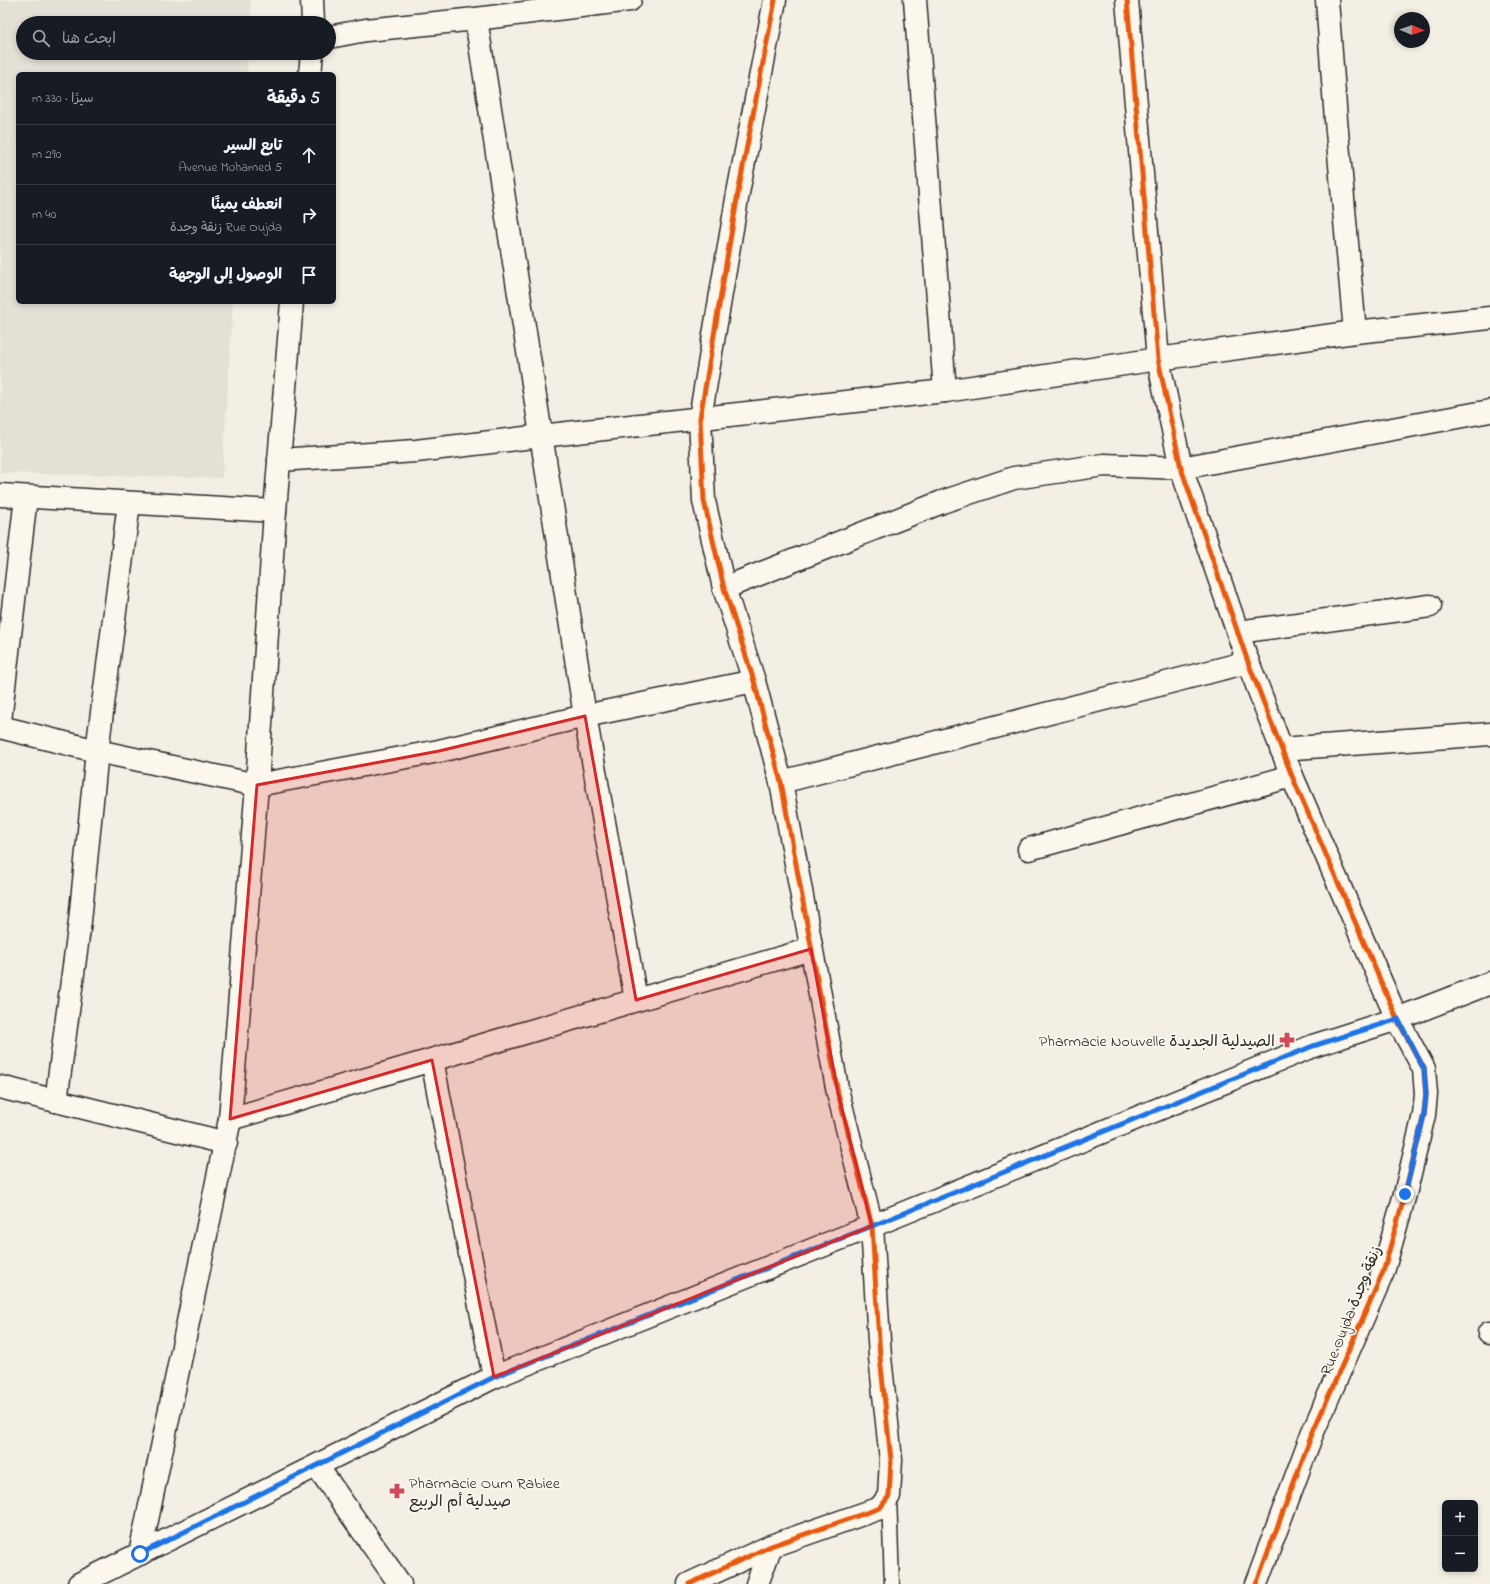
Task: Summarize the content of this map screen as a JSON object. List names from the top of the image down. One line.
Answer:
{"streets":{"street":["Rue Oujda زنقة وجدة"]},"places":{"pharmacy":["Pharmacie Nouvelle الصيدلية الجديدة","Pharmacie Oum Rabiee صيدلية أم الربيع"]},"north":"right","page":{"search":"ابحث هنا","heading":["5 دقيقة","سيرًا · 330 m"],"list":[["تابع السير","Avenue Mohamed 5","290 m"],["انعطف يمينًا","Rue Oujda زنقة وجدة","40 m"],"الوصول إلى الوجهة"],"map_buttons":["+","−"]}}
